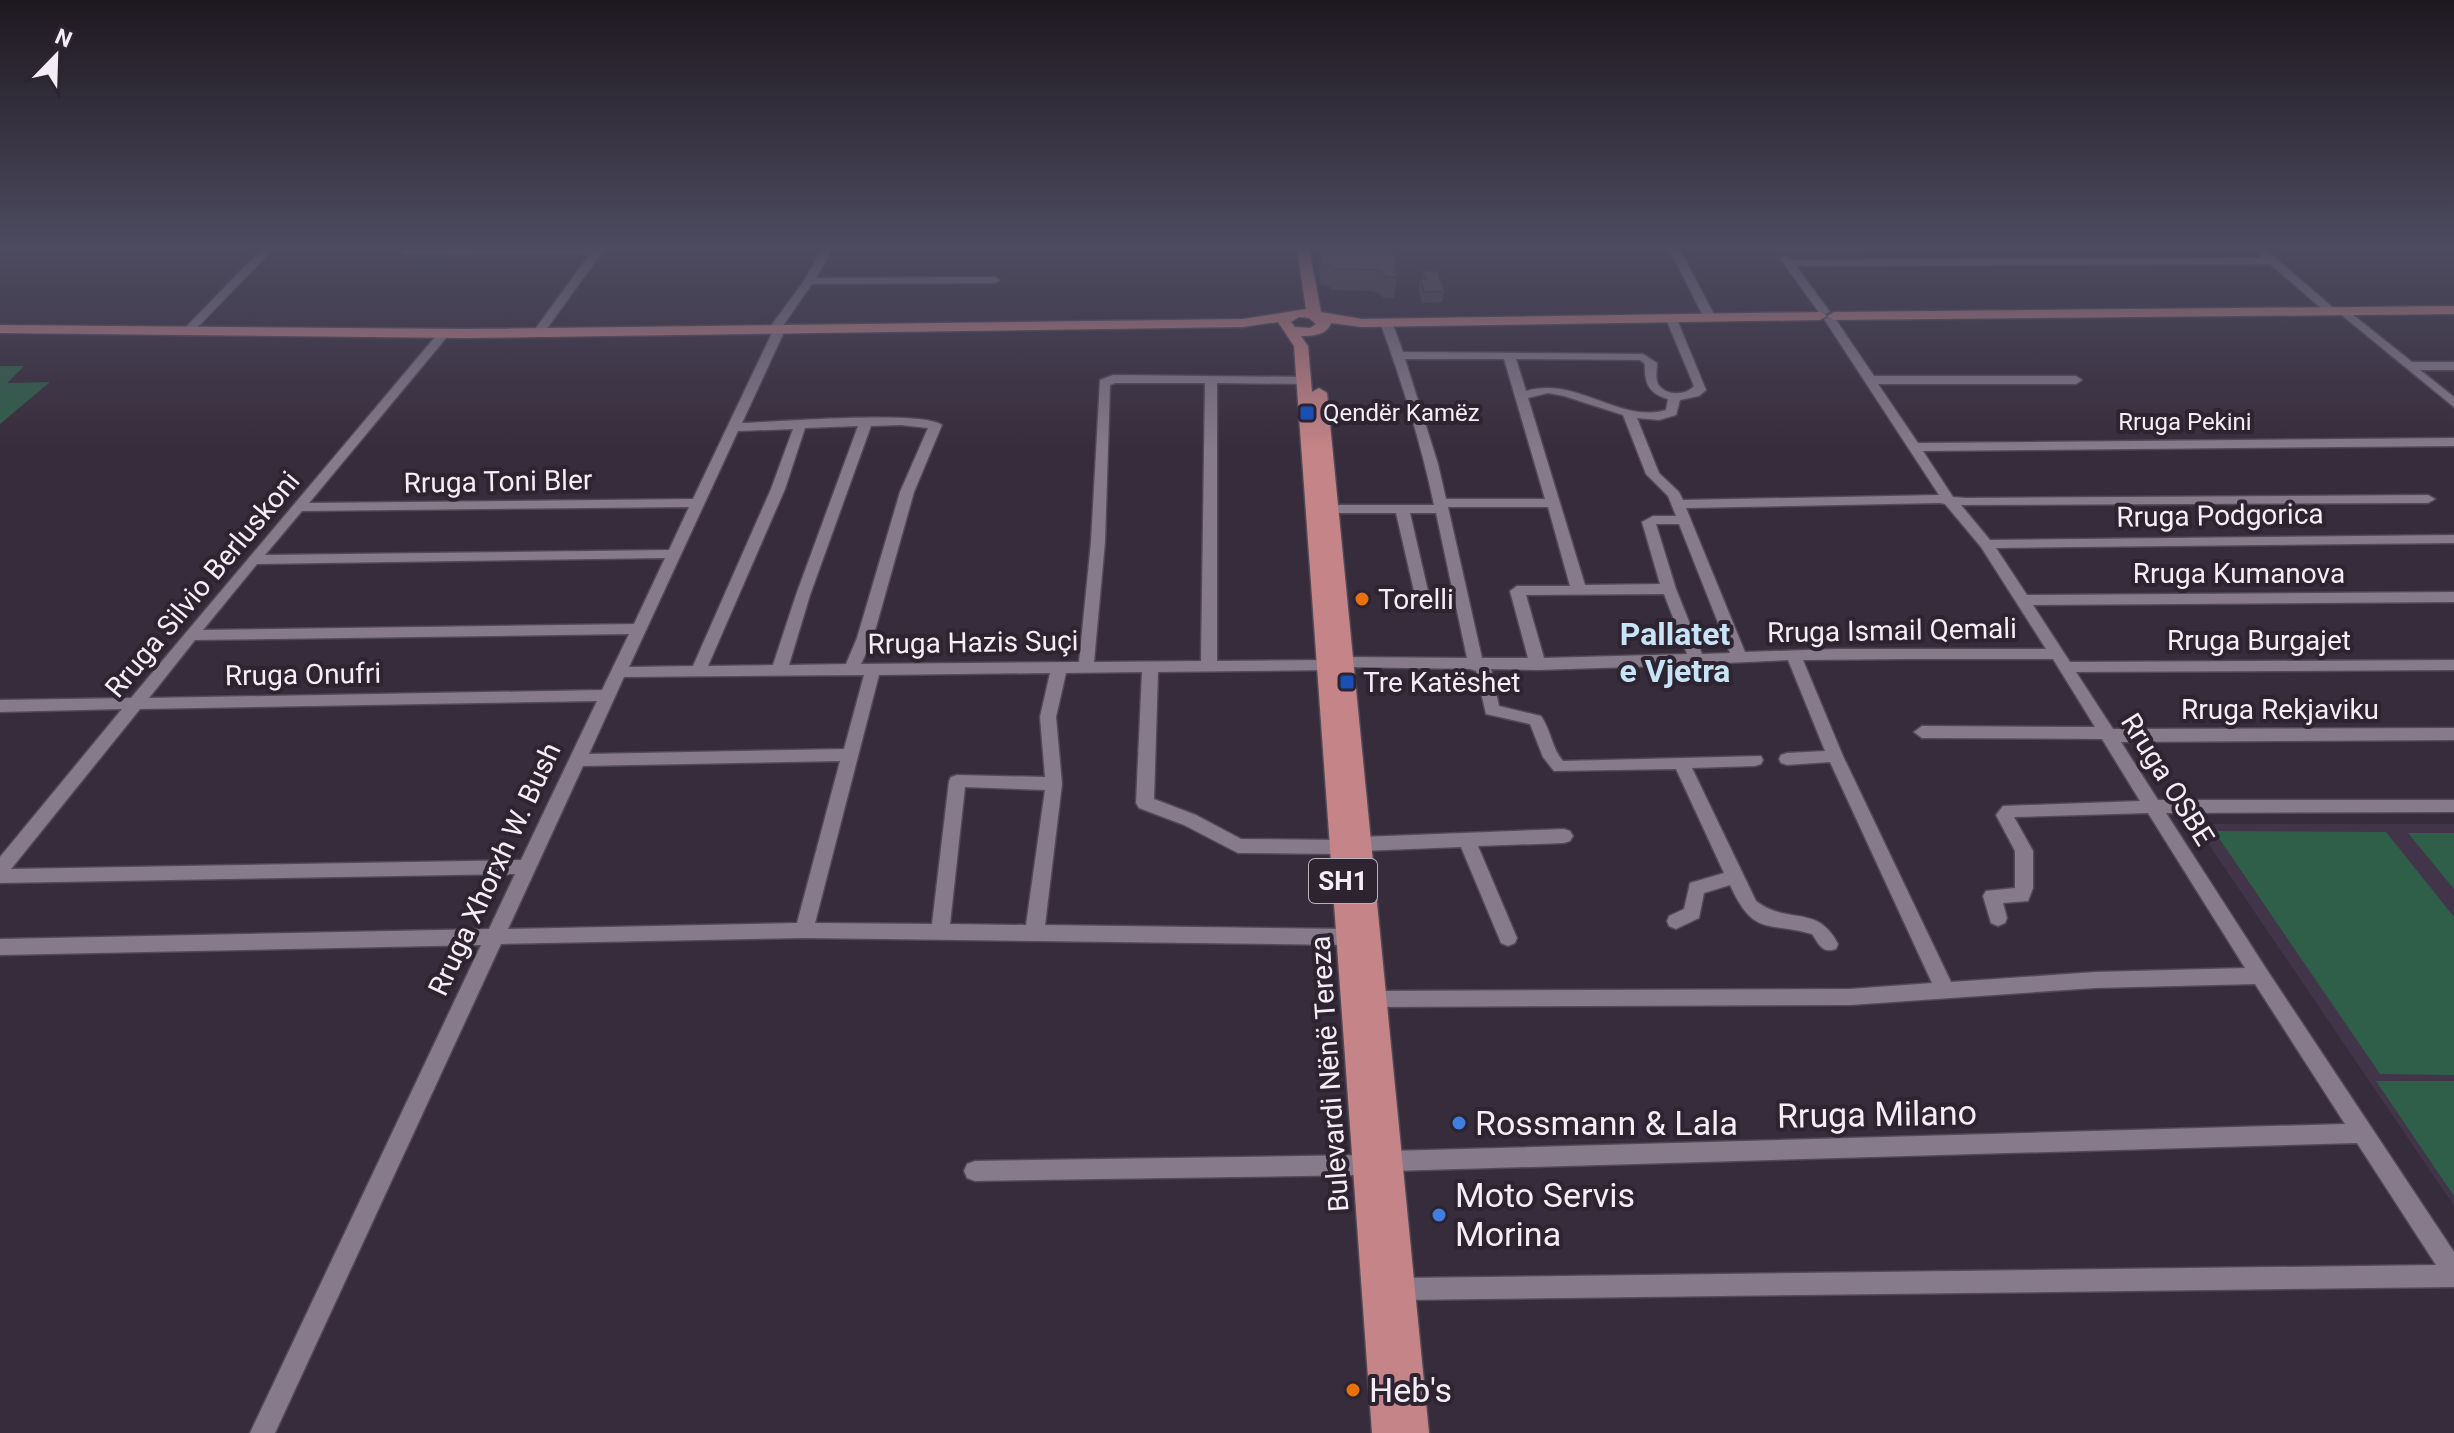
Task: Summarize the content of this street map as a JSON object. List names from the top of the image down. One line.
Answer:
{"streets":{"main road":["SH1","Bulevardi Nënë Tereza"],"street":["Rruga Pekini","Rruga Toni Bler","Rruga Podgorica","Rruga Kumanova","Rruga Silvio Berluskoni","Rruga Ismail Qemali","Rruga Burgajet","Rruga Hazis Suçi","Rruga Onufri","Rruga Rekjaviku","Rruga OSBE","Rruga Xhorxh W. Bush","Rruga Milano"]},"crossings":[["Rruga Pekini","Rruga OSBE"],["Rruga Toni Bler","Rruga Silvio Berluskoni"],["Rruga Toni Bler","Rruga Xhorxh W. Bush"],["Rruga Podgorica","Rruga OSBE"],["Rruga Kumanova","Rruga OSBE"],["Rruga Silvio Berluskoni","Rruga Onufri"],["Rruga Ismail Qemali","Rruga Burgajet"],["Rruga Ismail Qemali","Rruga Hazis Suçi"],["Rruga Ismail Qemali","Rruga OSBE"],["Rruga Ismail Qemali","Bulevardi Nënë Tereza"],["Rruga Burgajet","Rruga OSBE"],["Rruga Hazis Suçi","Rruga Xhorxh W. Bush"],["Rruga Hazis Suçi","Bulevardi Nënë Tereza"],["Rruga Onufri","Rruga Xhorxh W. Bush"],["Rruga Rekjaviku","Rruga OSBE"],["Rruga OSBE","Rruga Milano"],["Bulevardi Nënë Tereza","Rruga Milano"]],"districts":["Pallatet e Vjetra"],"places":{"transit":["Qendër Kamëz","Tre Katëshet"],"other":["Torelli","Rossmann & Lala","Moto Servis Morina","Heb's"]},"north":"top right"}
